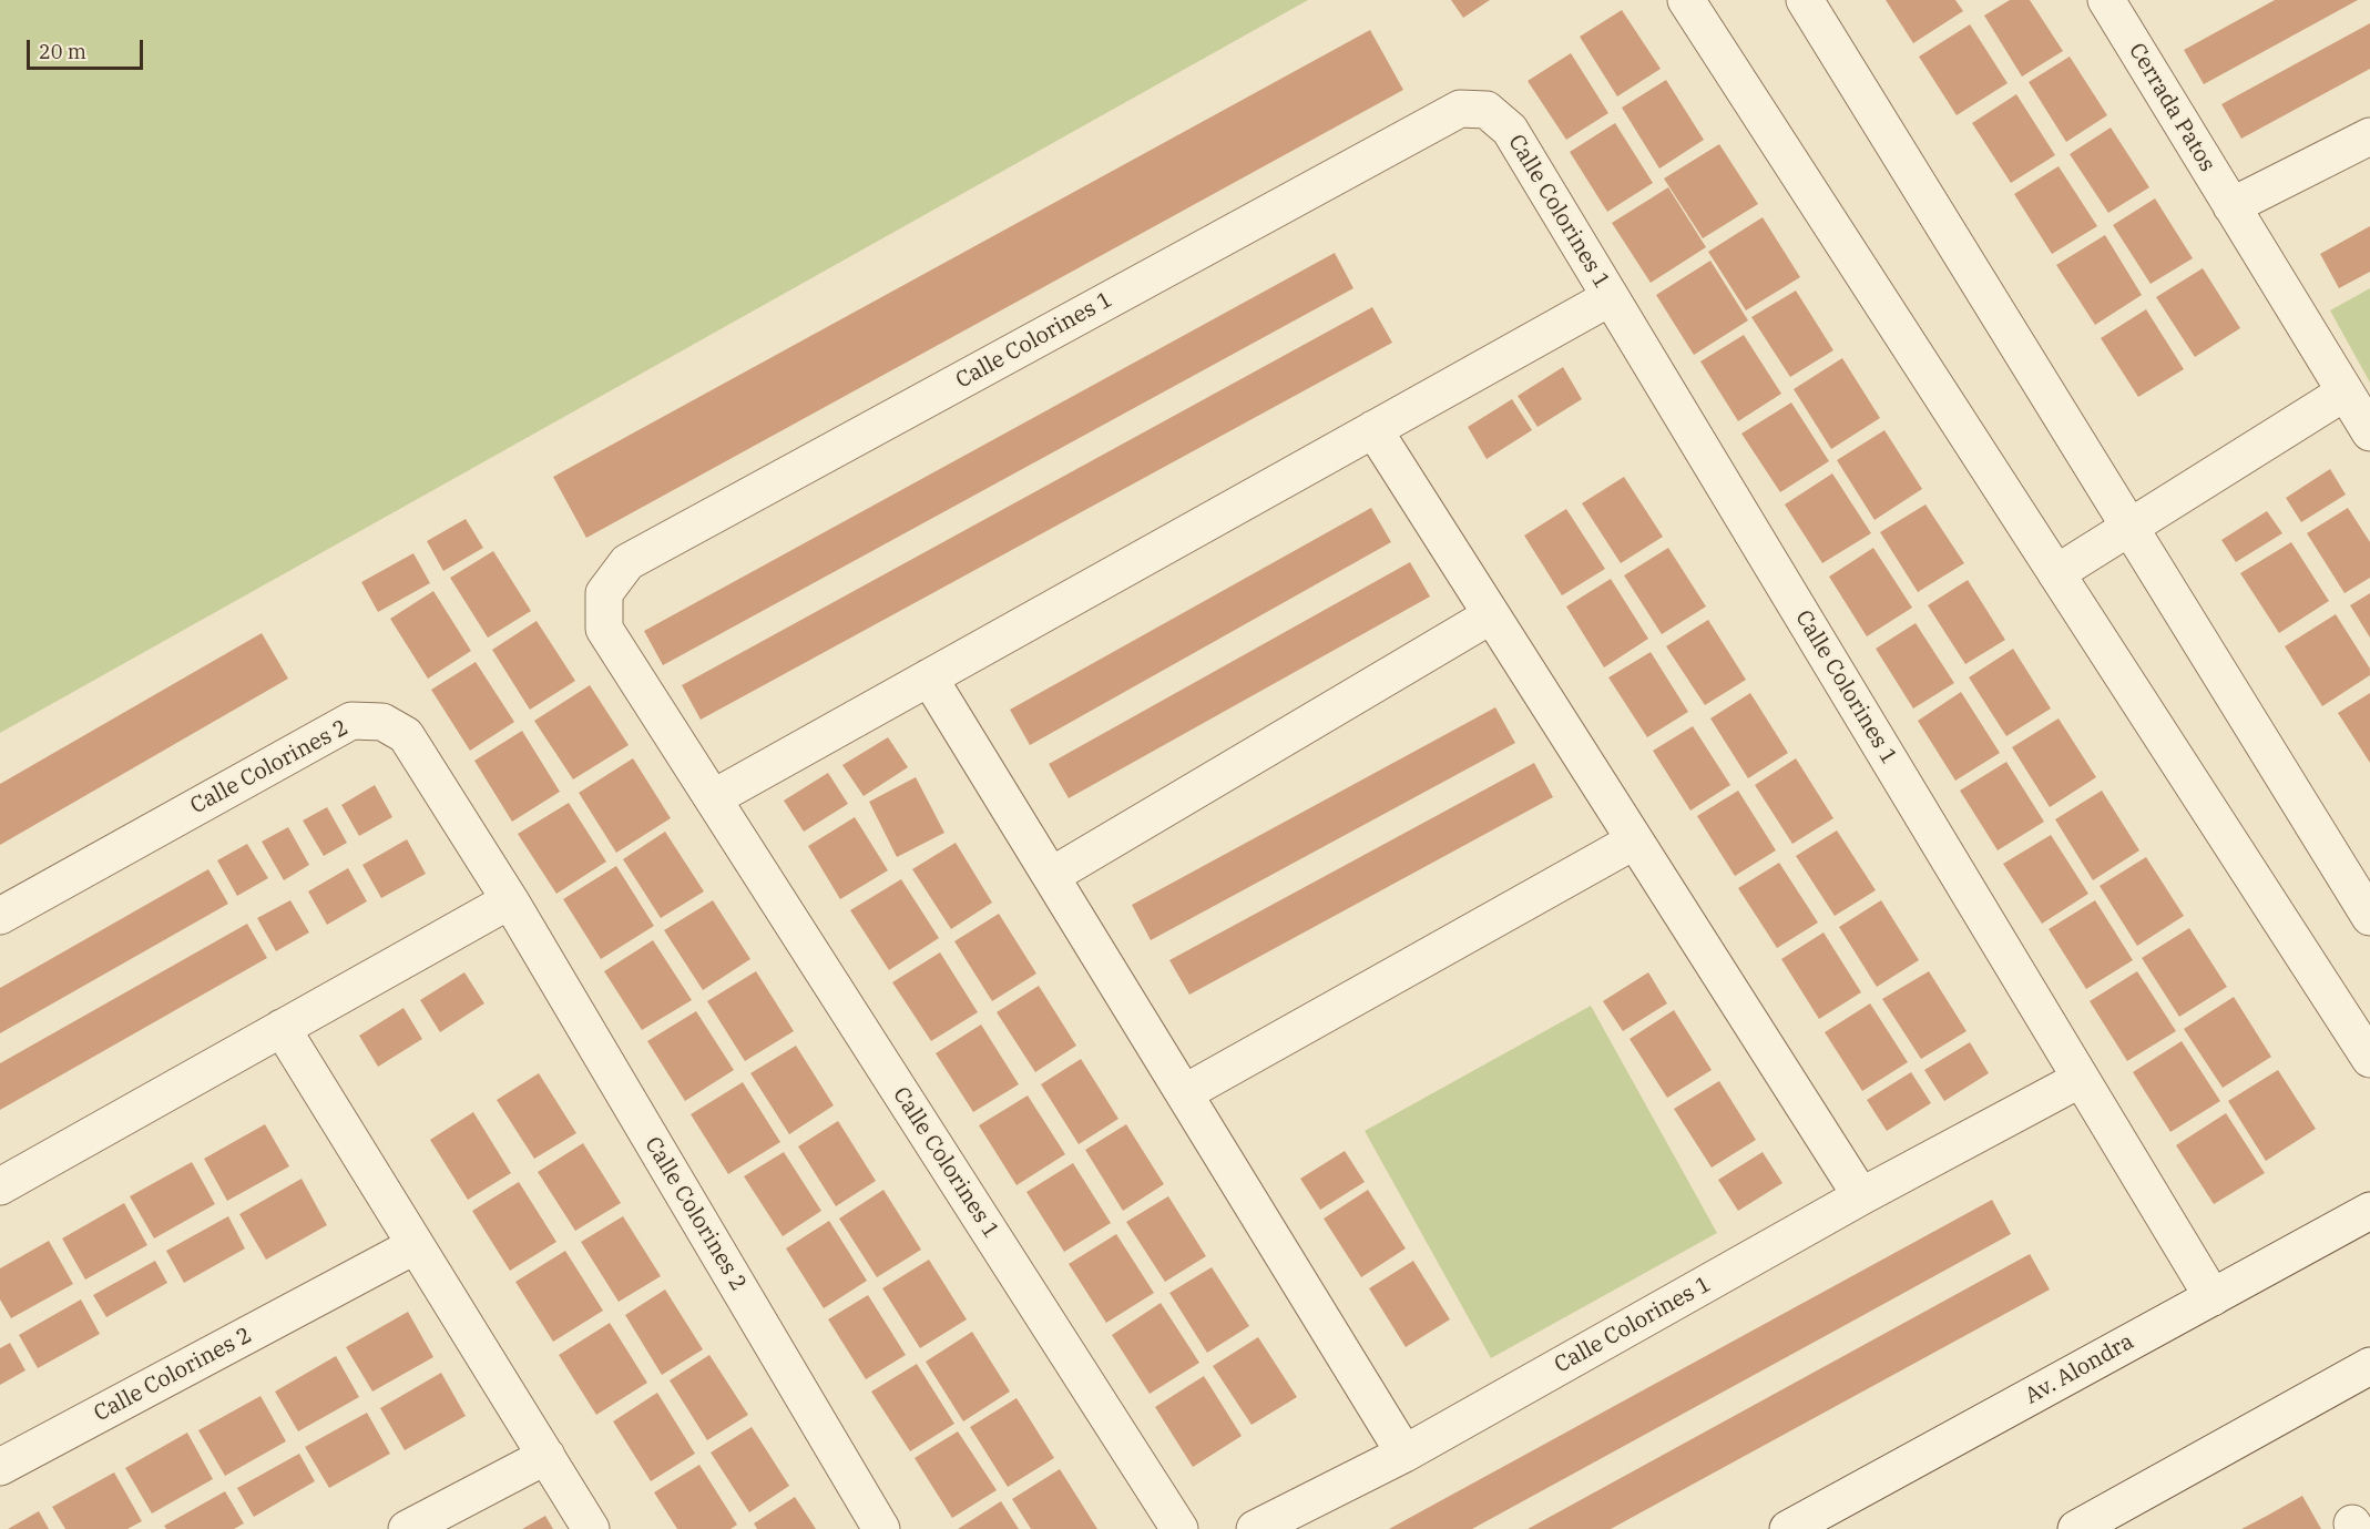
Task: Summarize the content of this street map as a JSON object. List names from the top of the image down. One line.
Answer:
{"streets":{"street":["Cerrada Patos","Calle Colorines 1","Calle Colorines 2","Av. Alondra"]},"crossings":[["Calle Colorines 1","Av. Alondra"]],"scale_bar":"20 m"}
